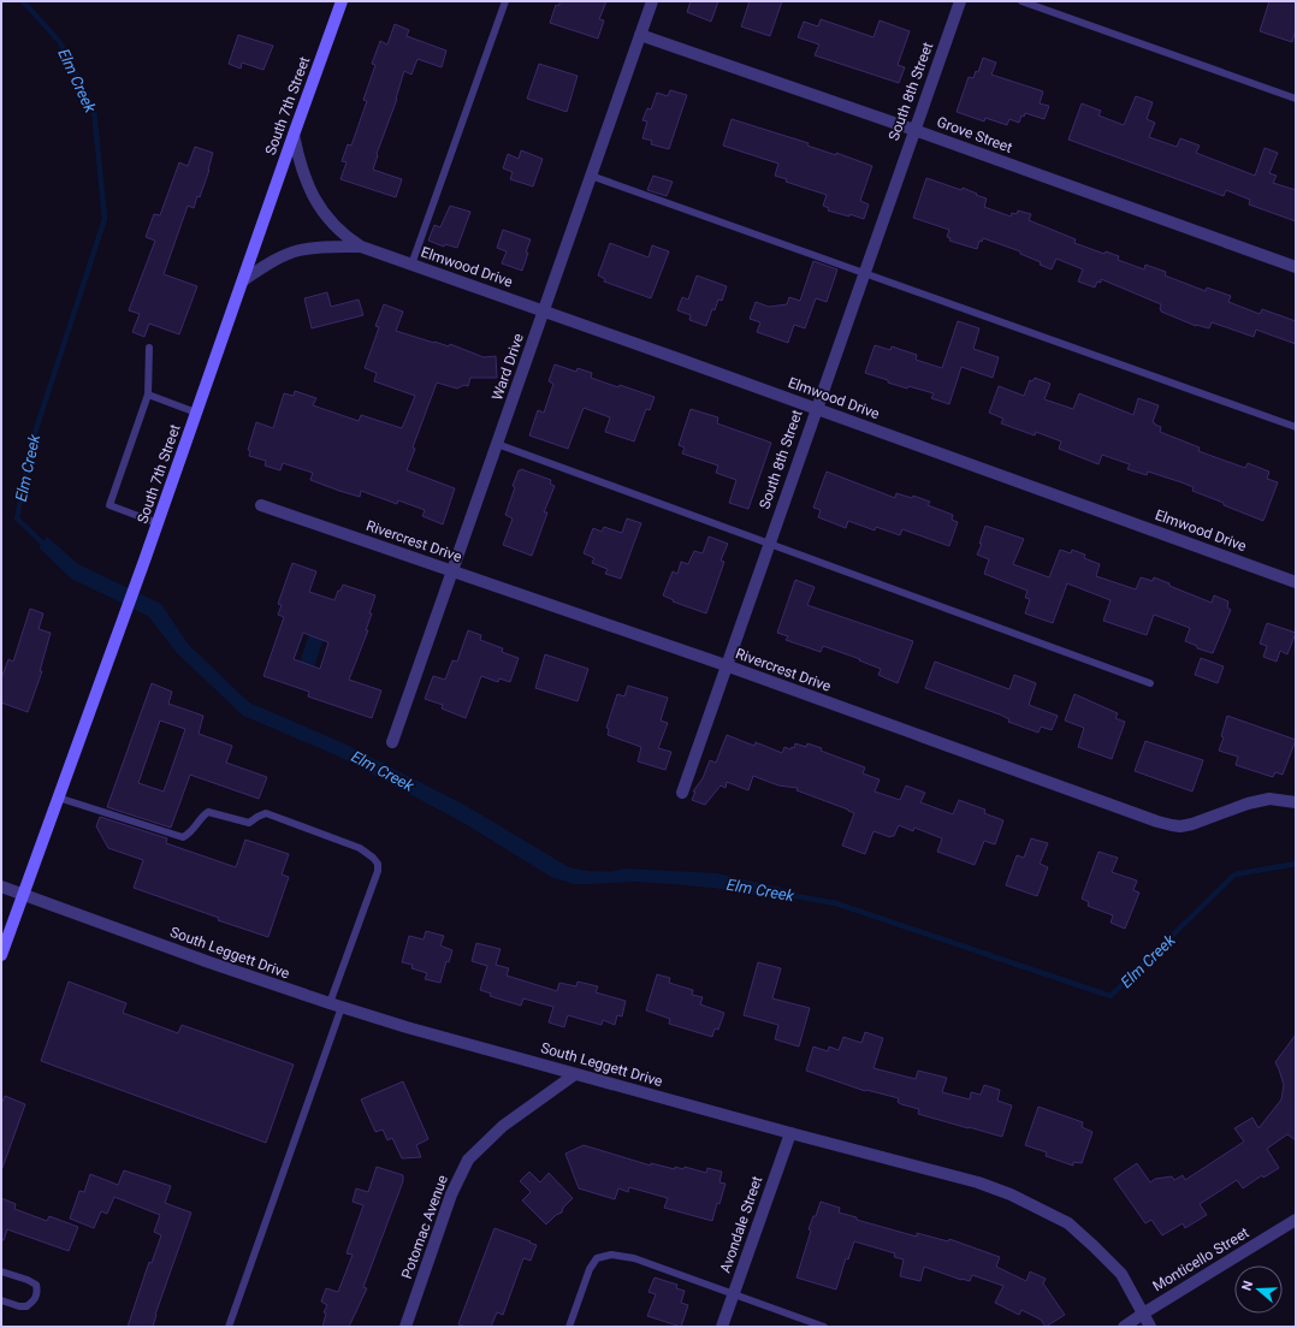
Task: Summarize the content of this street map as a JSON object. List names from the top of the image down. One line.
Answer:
{"streets":{"main road":["South 7th Street"],"street":["South 8th Street","Grove Street","Elmwood Drive","Ward Drive","Rivercrest Drive","South Leggett Drive","Avondale Street","Potomac Avenue","Monticello Street"]},"crossings":[["South 8th Street","Grove Street"],["South 8th Street","Elmwood Drive"],["South 8th Street","Rivercrest Drive"],["South 7th Street","Elmwood Drive"],["South 7th Street","South Leggett Drive"],["Grove Street","Ward Drive"],["Elmwood Drive","Ward Drive"],["Ward Drive","Rivercrest Drive"],["South Leggett Drive","Avondale Street"],["South Leggett Drive","Potomac Avenue"],["South Leggett Drive","Monticello Street"]],"water":["Elm Creek"],"north":"left"}
